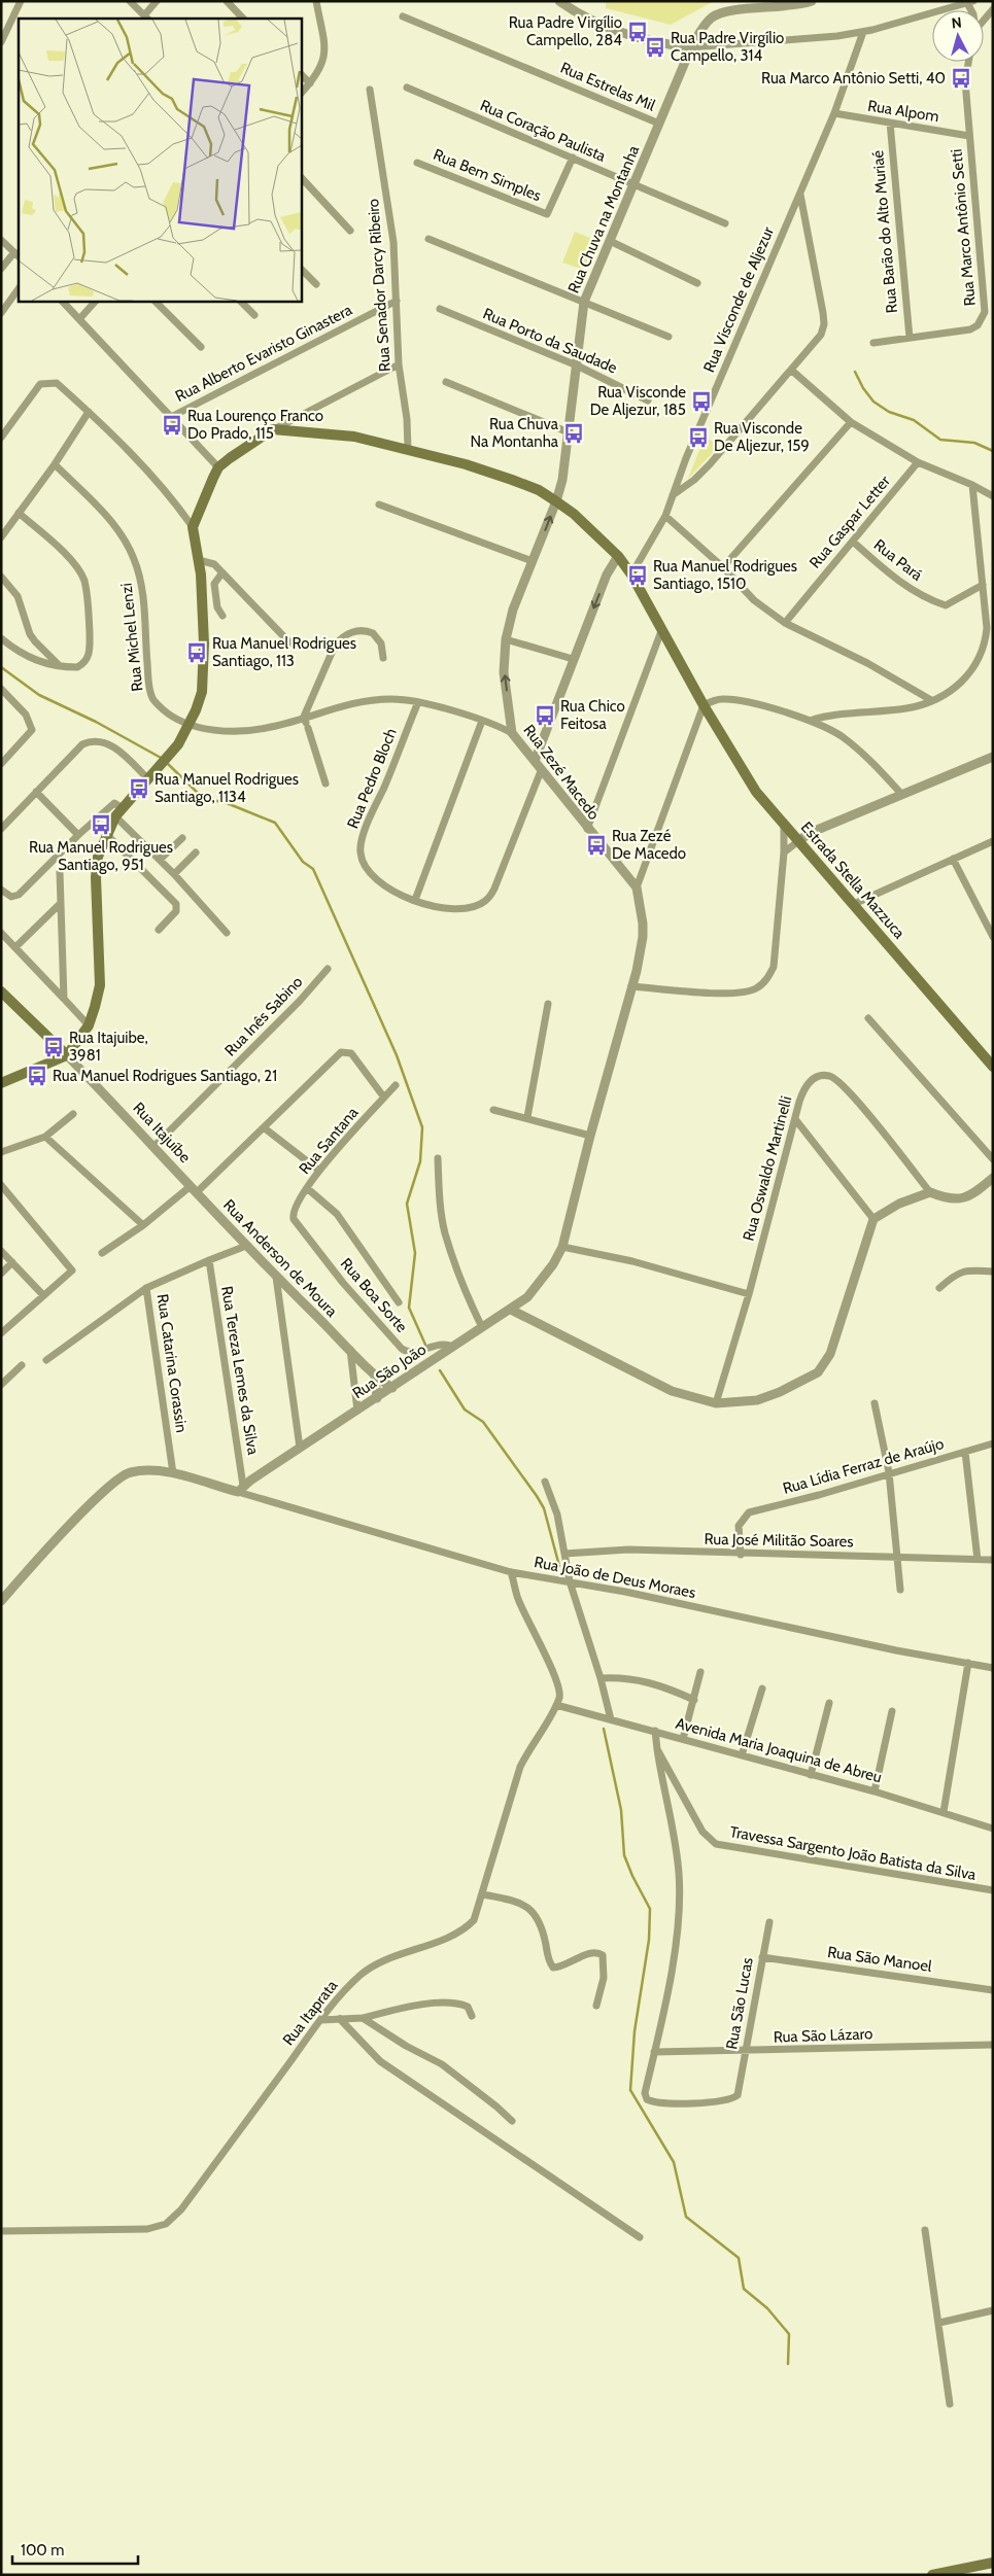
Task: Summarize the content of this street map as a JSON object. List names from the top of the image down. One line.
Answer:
{"streets":{"main road":["Estrada Stella Mazzuca","Rua Itajuíbe"],"street":["Rua Estrelas Mil","Rua Alpom","Rua Coração Paulista","Rua Bem Simples","Rua Chuva na Montanha","Rua Marco Antônio Setti","Rua Barão do Alto Muriaé","Rua Senador Darcy Ribeiro","Rua Visconde de Aljezur","Rua Porto da Saudade","Rua Alberto Evaristo Ginastera","Rua Gaspar Letter","Rua Pará","Rua Michel Lenzi","Rua Zezé Macedo","Rua Pedro Bloch","Rua Inês Sabino","Rua Santana","Rua Oswaldo Martinelli","Rua Anderson de Moura","Rua Boa Sorte","Rua Catarina Corassin","Rua Tereza Lemes da Silva","Rua São João","Rua Lídia Ferraz de Araújo","Rua José Militão Soares","Rua João de Deus Moraes","Avenida Maria Joaquina de Abreu","Travessa Sargento João Batista da Silva","Rua São Manoel","Rua São Lucas","Rua Itaprata","Rua São Lázaro"]},"crossings":[["Rua Estrelas Mil","Rua Chuva na Montanha"],["Rua Alpom","Rua Marco Antônio Setti"],["Rua Alpom","Rua Barão do Alto Muriaé"],["Rua Alpom","Rua Visconde de Aljezur"],["Rua Coração Paulista","Rua Bem Simples"],["Rua Coração Paulista","Rua Chuva na Montanha"],["Rua Chuva na Montanha","Rua Porto da Saudade"],["Rua Chuva na Montanha","Rua Zezé Macedo"],["Rua Chuva na Montanha","Estrada Stella Mazzuca"],["Rua Marco Antônio Setti","Rua Barão do Alto Muriaé"],["Rua Senador Darcy Ribeiro","Rua Alberto Evaristo Ginastera"],["Rua Senador Darcy Ribeiro","Estrada Stella Mazzuca"],["Rua Visconde de Aljezur","Estrada Stella Mazzuca"],["Rua Gaspar Letter","Rua Pará"],["Rua Zezé Macedo","Rua Pedro Bloch"],["Rua Zezé Macedo","Estrada Stella Mazzuca"],["Rua Inês Sabino","Rua Itajuíbe"],["Rua Itajuíbe","Rua Anderson de Moura"],["Rua Santana","Rua Boa Sorte"],["Rua Anderson de Moura","Rua São João"],["Rua Boa Sorte","Rua São João"],["Rua Tereza Lemes da Silva","Rua São João"],["Rua Tereza Lemes da Silva","Rua João de Deus Moraes"],["Rua São João","Rua João de Deus Moraes"],["Rua Lídia Ferraz de Araújo","Rua José Militão Soares"],["Avenida Maria Joaquina de Abreu","Travessa Sargento João Batista da Silva"],["Avenida Maria Joaquina de Abreu","Rua Itaprata"],["Rua São Manoel","Rua São Lucas"],["Rua São Lucas","Rua São Lázaro"]],"places":{"bus stop":["Rua Padre Virgílio Campello, 284","Rua Padre Virgílio Campello, 314","Rua Marco Antônio Setti, 40","Rua Visconde De Aljezur, 185","Rua Lourenço Franco Do Prado, 115","Rua Chuva Na Montanha","Rua Visconde De Aljezur, 159","Rua Manuel Rodrigues Santiago, 1510","Rua Manuel Rodrigues Santiago, 113","Rua Chico Feitosa","Rua Manuel Rodrigues Santiago, 1134","Rua Manuel Rodrigues Santiago, 951","Rua Zezé De Macedo","Rua Itajuibe, 3981","Rua Manuel Rodrigues Santiago, 21"]},"scale_bar":"100 m","north":"top"}
